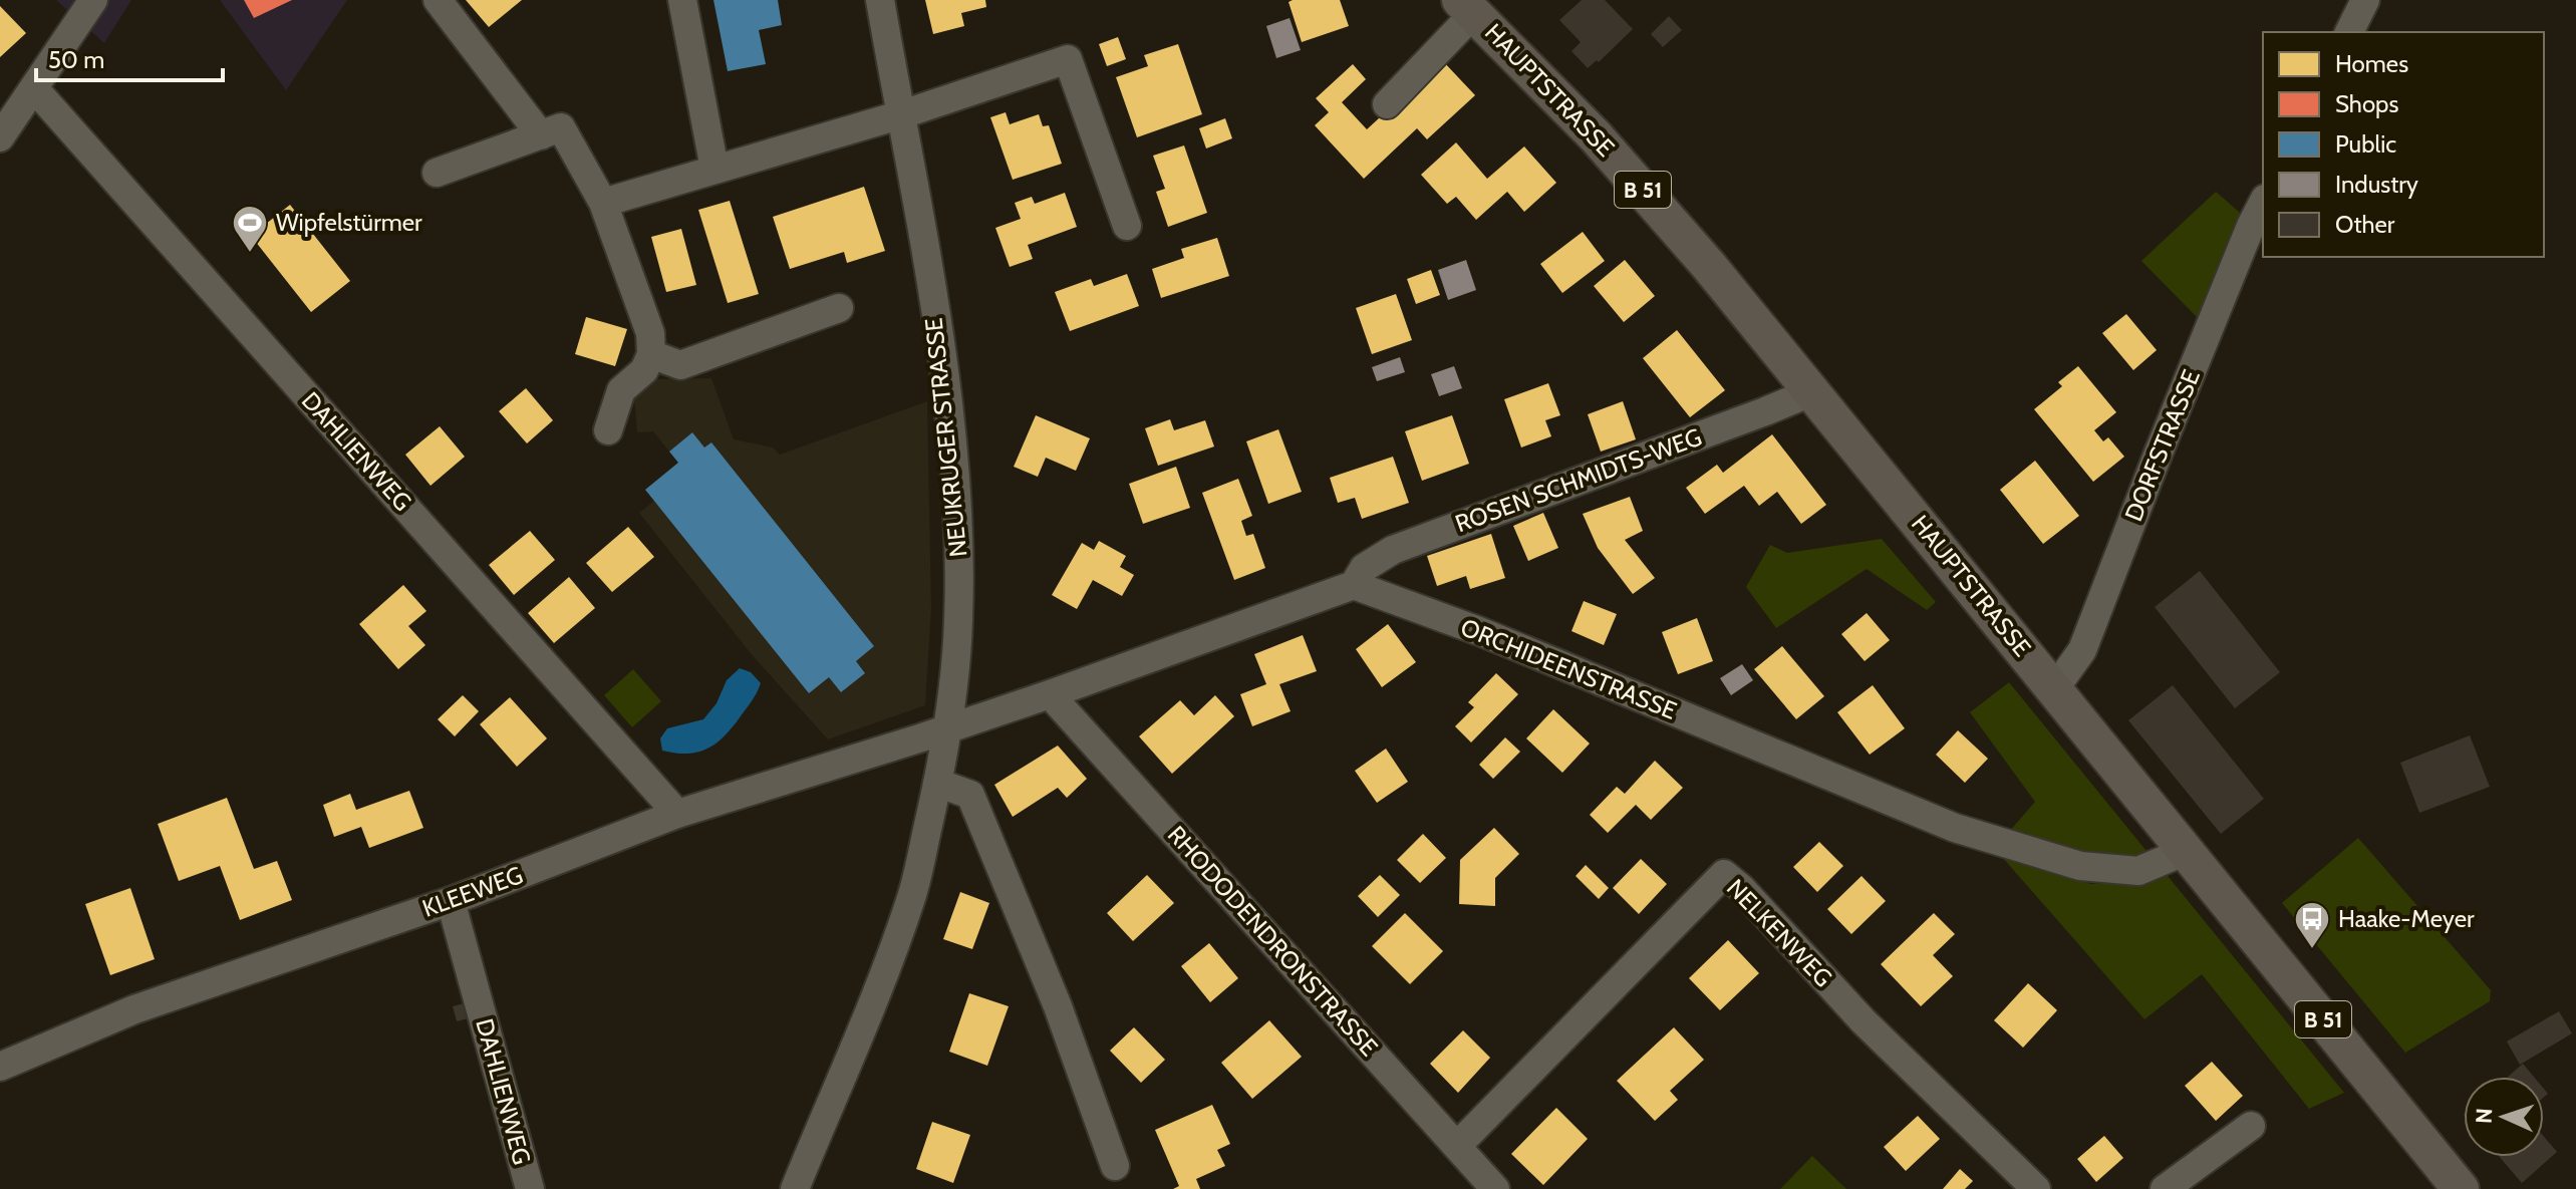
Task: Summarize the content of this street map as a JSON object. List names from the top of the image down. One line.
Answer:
{"streets":{"main road":["HAUPTSTRASSE","B 51"],"street":["NEUKRUGER STRASSE","DORFSTRASSE","DAHLIENWEG","ROSEN SCHMIDTS-WEG","ORCHIDEENSTRASSE","KLEEWEG","NELKENWEG","RHODODENDRONSTRASSE"]},"crossings":[["HAUPTSTRASSE","DORFSTRASSE"],["HAUPTSTRASSE","ROSEN SCHMIDTS-WEG"],["HAUPTSTRASSE","ORCHIDEENSTRASSE"],["NEUKRUGER STRASSE","KLEEWEG"],["DAHLIENWEG","KLEEWEG"],["ROSEN SCHMIDTS-WEG","ORCHIDEENSTRASSE"],["NELKENWEG","RHODODENDRONSTRASSE"]],"places":{"sports":["Wipfelstürmer"],"bus stop":["Haake-Meyer"]},"legend":["Homes","Shops","Public","Industry","Other"],"scale_bar":"50 m","north":"left"}
